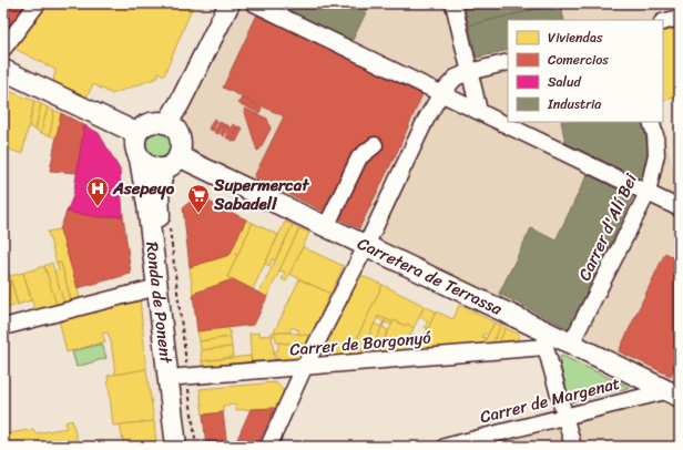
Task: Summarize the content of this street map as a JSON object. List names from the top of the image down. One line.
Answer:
{"streets":{"main road":["Carretera de Terrassa","Ronda de Ponent"],"street":["Carrer d'Alí Bei","Carrer de Borgonyó","Carrer de Margenat"]},"crossings":[["Carrer d'Alí Bei","Carretera de Terrassa"],["Carretera de Terrassa","Ronda de Ponent"],["Carretera de Terrassa","Carrer de Borgonyó"],["Carretera de Terrassa","Carrer de Margenat"],["Ronda de Ponent","Carrer de Borgonyó"]],"places":{"hospital":["Asepeyo"],"supermarket":["Supermercat Sabadell"]},"legend":["Viviendas","Comercios","Salud","Industria"]}
